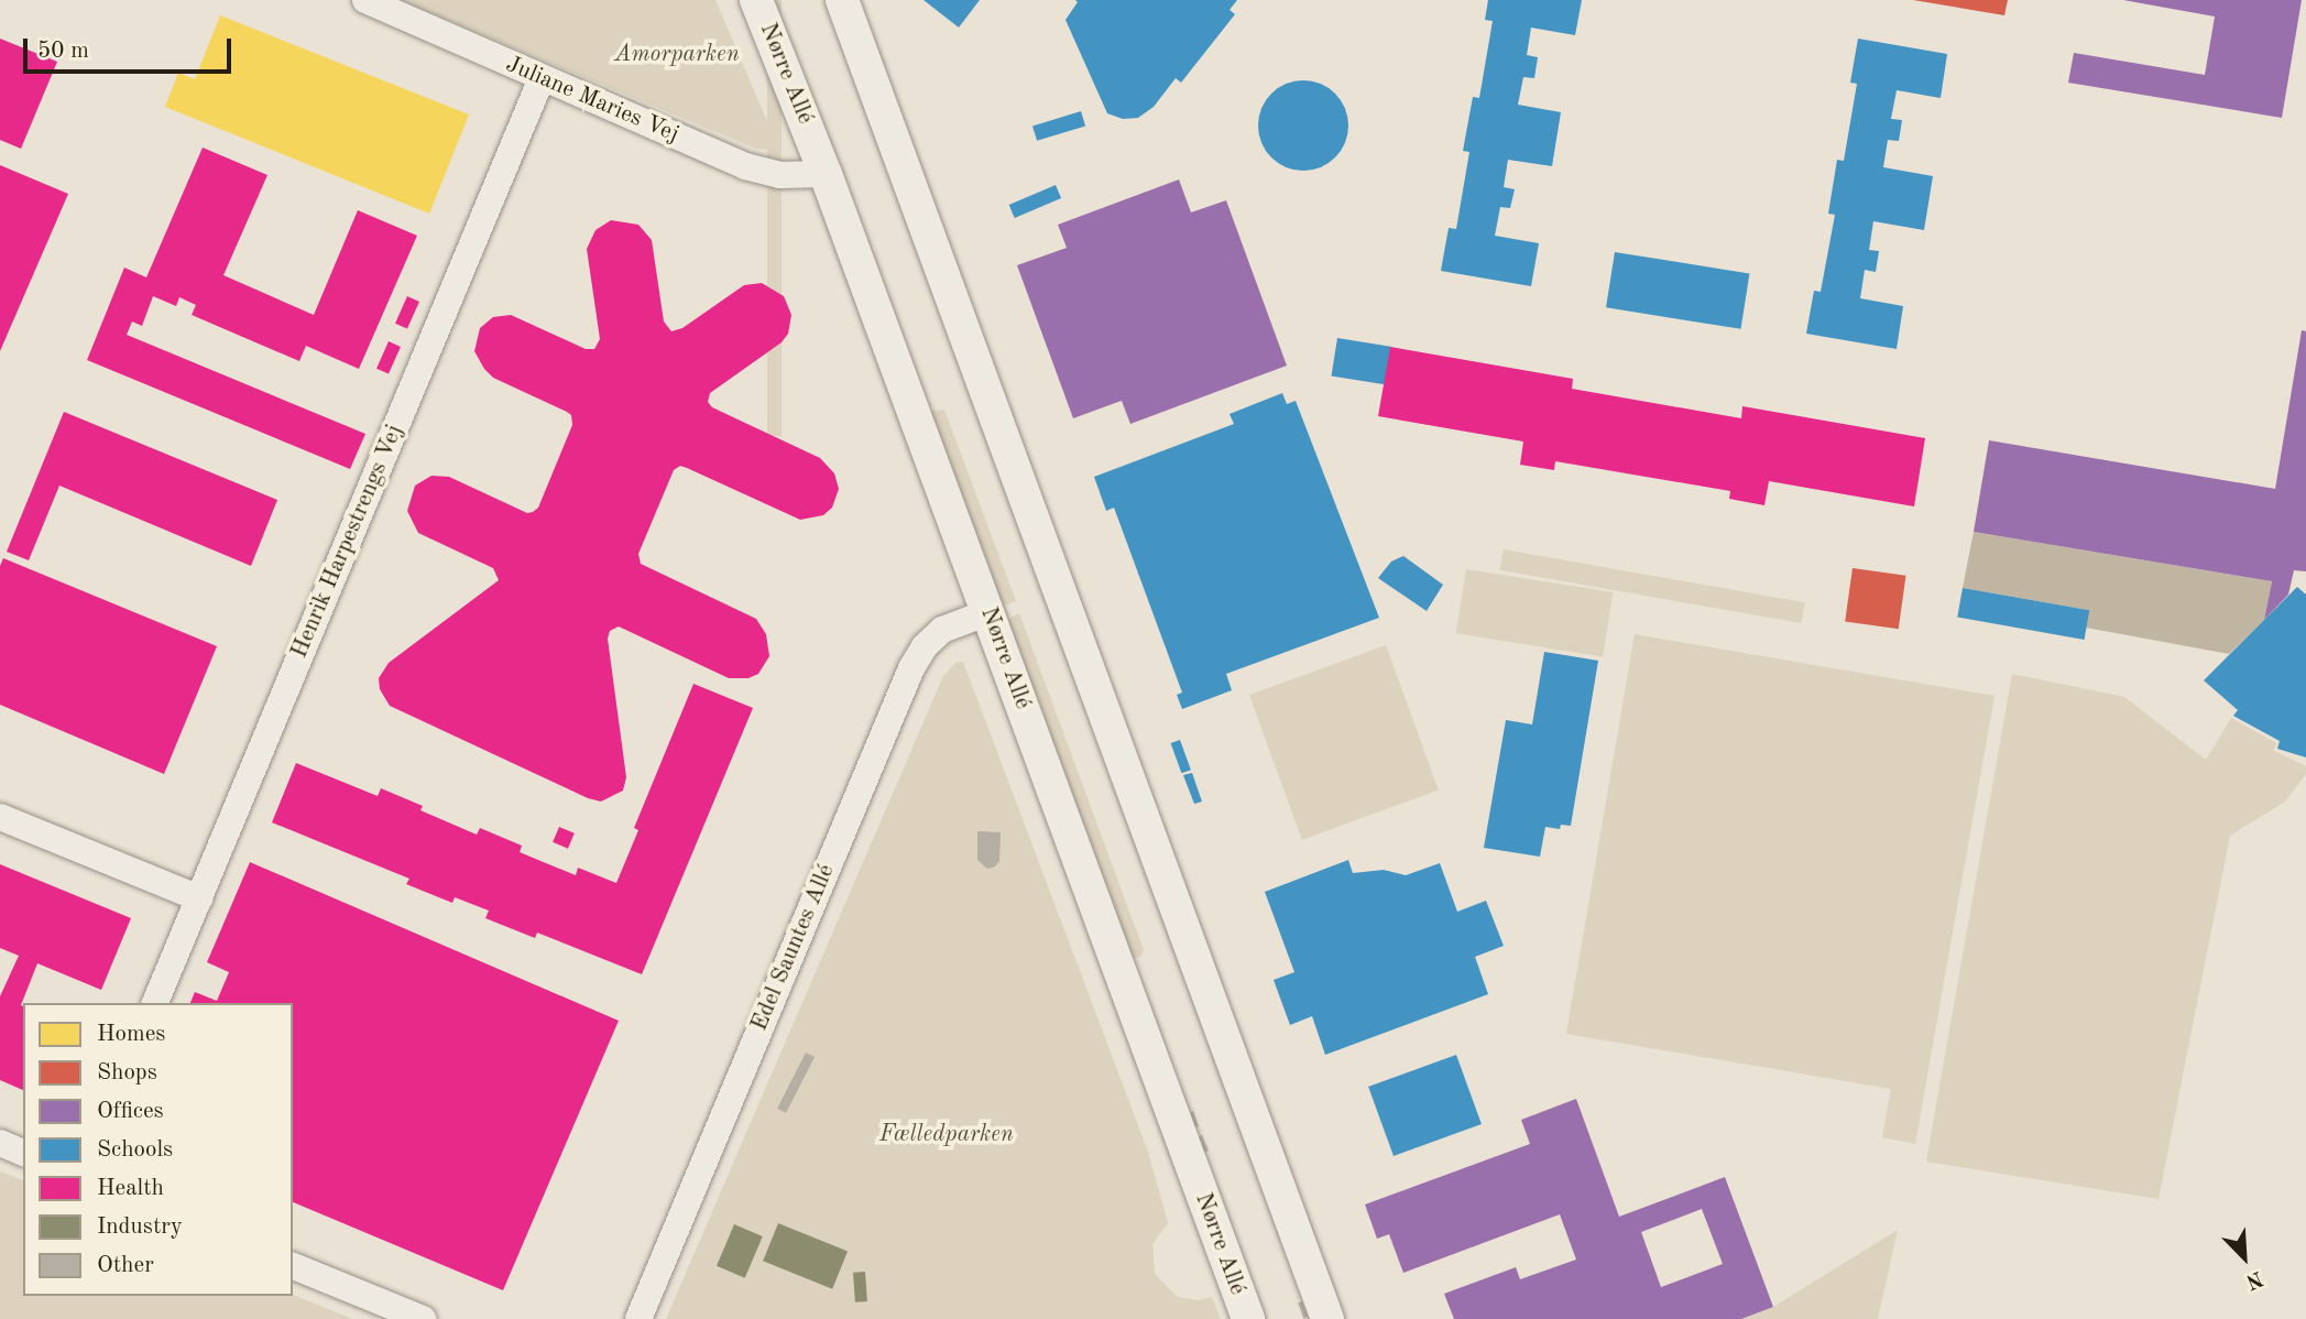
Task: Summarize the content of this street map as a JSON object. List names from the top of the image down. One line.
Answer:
{"streets":{"street":["Nørre Allé","Juliane Maries Vej","Henrik Harpestrengs Vej","Edel Sauntes Allé"]},"crossings":[["Nørre Allé","Juliane Maries Vej"],["Nørre Allé","Edel Sauntes Allé"],["Juliane Maries Vej","Henrik Harpestrengs Vej"]],"parks":["Amorparken","Fælledparken"],"legend":["Homes","Shops","Offices","Schools","Health","Industry","Other"],"scale_bar":"50 m","north":"bottom right"}
